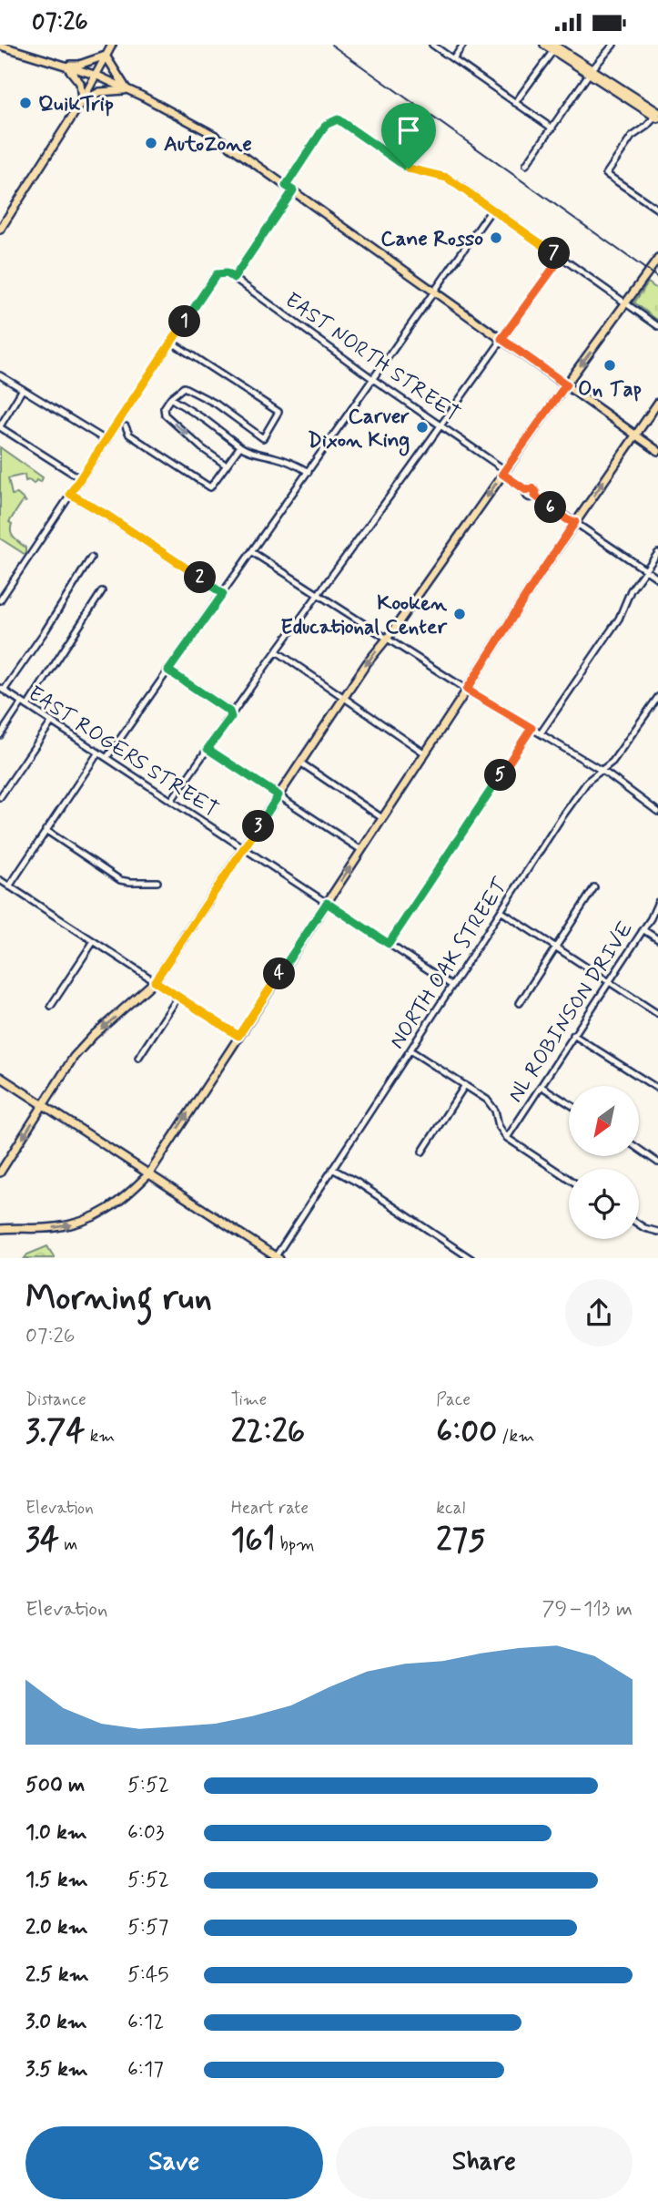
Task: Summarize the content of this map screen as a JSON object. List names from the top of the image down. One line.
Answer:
{"streets":{"street":["EAST NORTH STREET","EAST ROGERS STREET","NORTH OAK STREET","NL ROBINSON DRIVE"]},"crossings":[["EAST ROGERS STREET","NORTH OAK STREET"]],"places":["QuikTrip","AutoZone","Cane Rosso","On Tap","Carver Dixon King","Kooken Educational Center"],"north":"bottom left","page":{"status":"07:26","pins":["7","1","6","2","5","3","4"],"heading":["Morning run","07:26"],"stats":[["Distance","3.74 km"],["Time","22:26"],["Pace","6:00 /km"],["Elevation","34 m"],["Heart rate","161 bpm"],["kcal","275"]],"chart":["Elevation","79–113 m"],"list":[{"name":"500 m","note":"5:52"},{"name":"1.0 km","note":"6:03"},{"name":"1.5 km","note":"5:52"},{"name":"2.0 km","note":"5:57"},{"name":"2.5 km","note":"5:45"},{"name":"3.0 km","note":"6:12"},{"name":"3.5 km","note":"6:17"}],"buttons":["Save","Share"]}}
